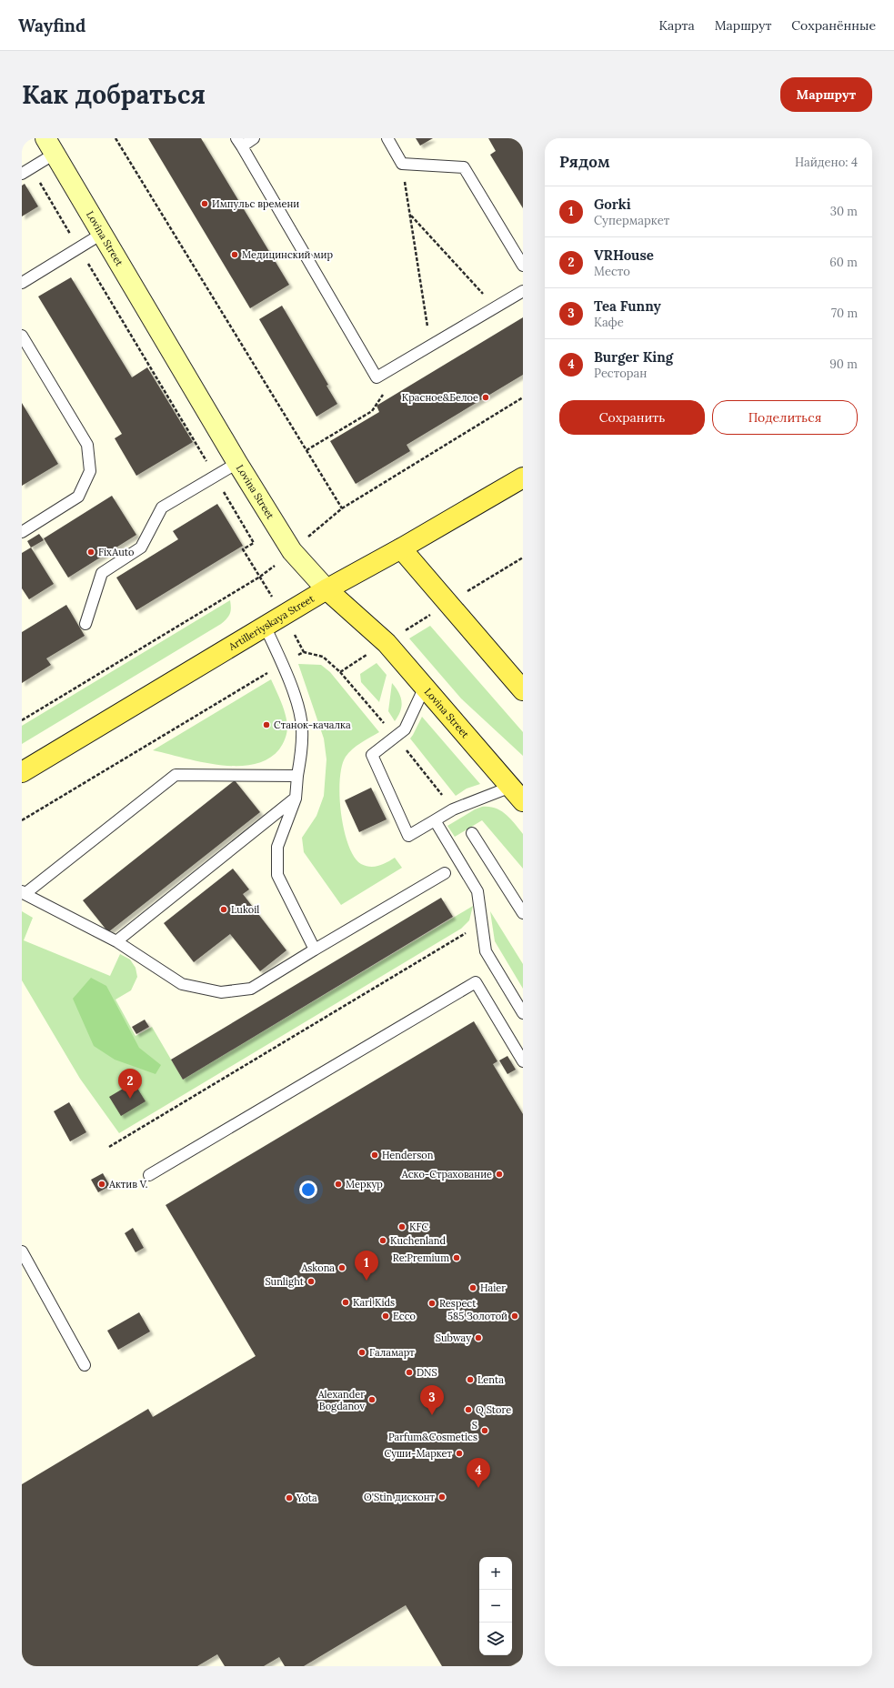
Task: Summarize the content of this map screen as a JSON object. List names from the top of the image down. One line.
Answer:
{"streets":{"main road":["Lovina Street","Artilleriyskaya Street"]},"crossings":[["Lovina Street","Artilleriyskaya Street"]],"places":["Импульс времени","Медицинский мир","Красное&Белое","FixAuto","Станок-качалка","Lukoil","Henderson","Аско-Страхование","Актив V.","Меркур","KFC","Kuchenland","Re:Premium","Askona","Sunlight","Haier","Kari Kids","Respect","Ecco","585 Золотой","Subway","Галамарт","DNS","Lenta","Alexander Bogdanov","Q Store","S Parfum&Cosmetics","Суши-Маркет","O'Stin дисконт","Yota"],"page":{"header":"Wayfind","nav":["Карта","Маршрут","Сохранённые"],"buttons":["Маршрут",["Сохранить","Поделиться"]],"title":"Как добраться","heading":["Рядом","Найдено: 4"],"list":[{"mark":"1","name":"Gorki","note":"Супермаркет","value":"30 m"},{"mark":"2","name":"VRHouse","note":"Место","value":"60 m"},{"mark":"3","name":"Tea Funny","note":"Кафе","value":"70 m"},{"mark":"4","name":"Burger King","note":"Ресторан","value":"90 m"}],"pins":["2","1","3","4"],"map_buttons":["+","−"]}}
